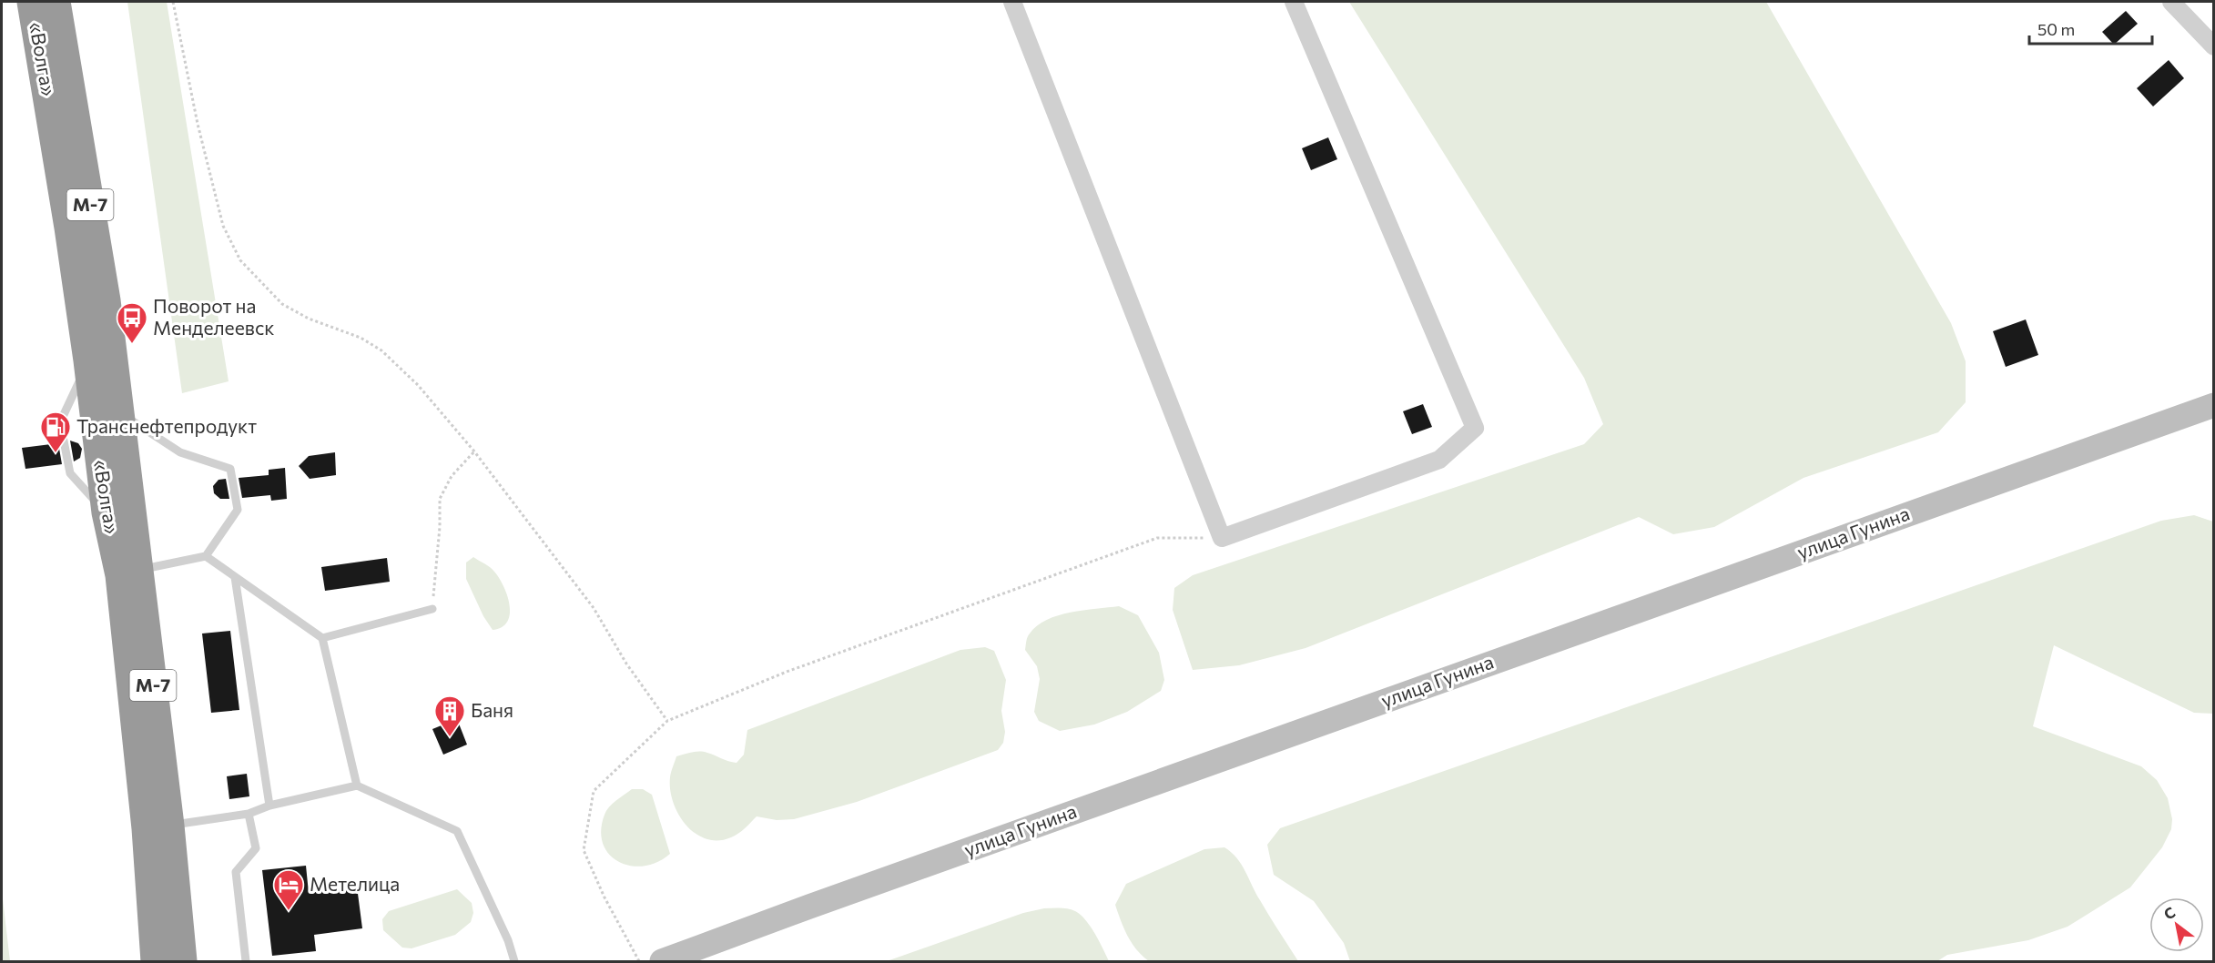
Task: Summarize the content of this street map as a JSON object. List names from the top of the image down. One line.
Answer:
{"streets":{"highway":["«Волга»","М-7"],"main road":["улица Гунина"]},"places":{"bus stop":["Поворот на Менделеевск"],"fuel station":["Транснефтепродукт"],"building":["Баня"],"hotel":["Метелица"]},"scale_bar":"50 m","north":"top left"}
